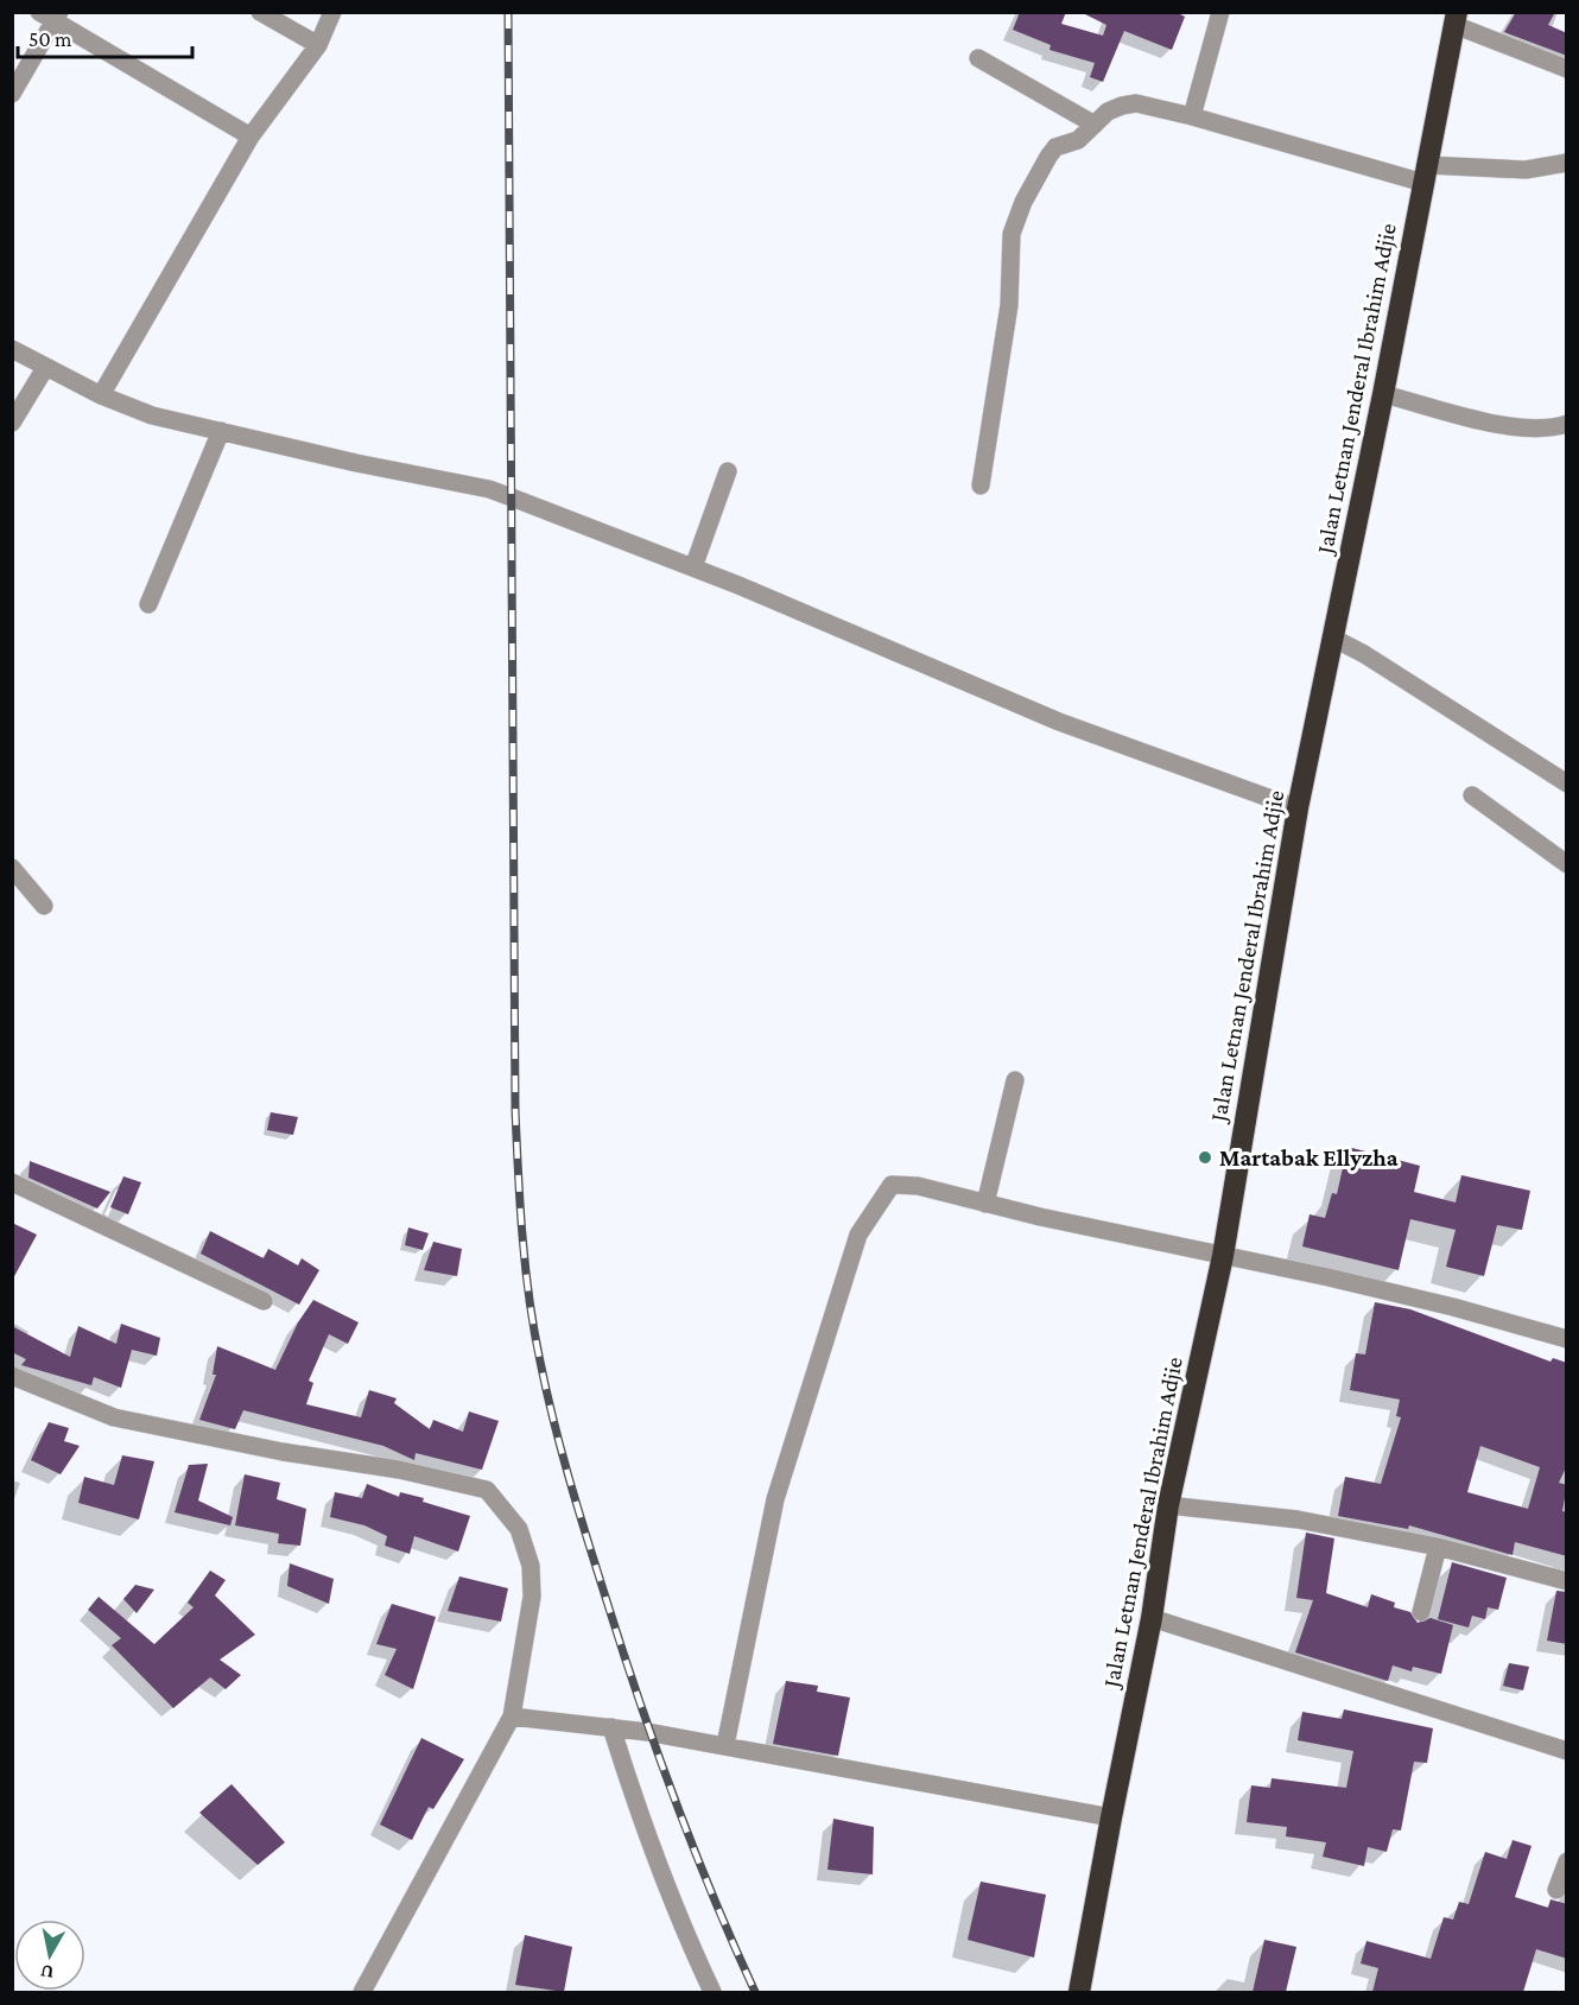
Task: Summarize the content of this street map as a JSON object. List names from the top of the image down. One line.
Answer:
{"streets":{"highway":["Jalan Letnan Jenderal Ibrahim Adjie"]},"places":["Martabak Ellyzha"],"scale_bar":"50 m","north":"bottom"}
